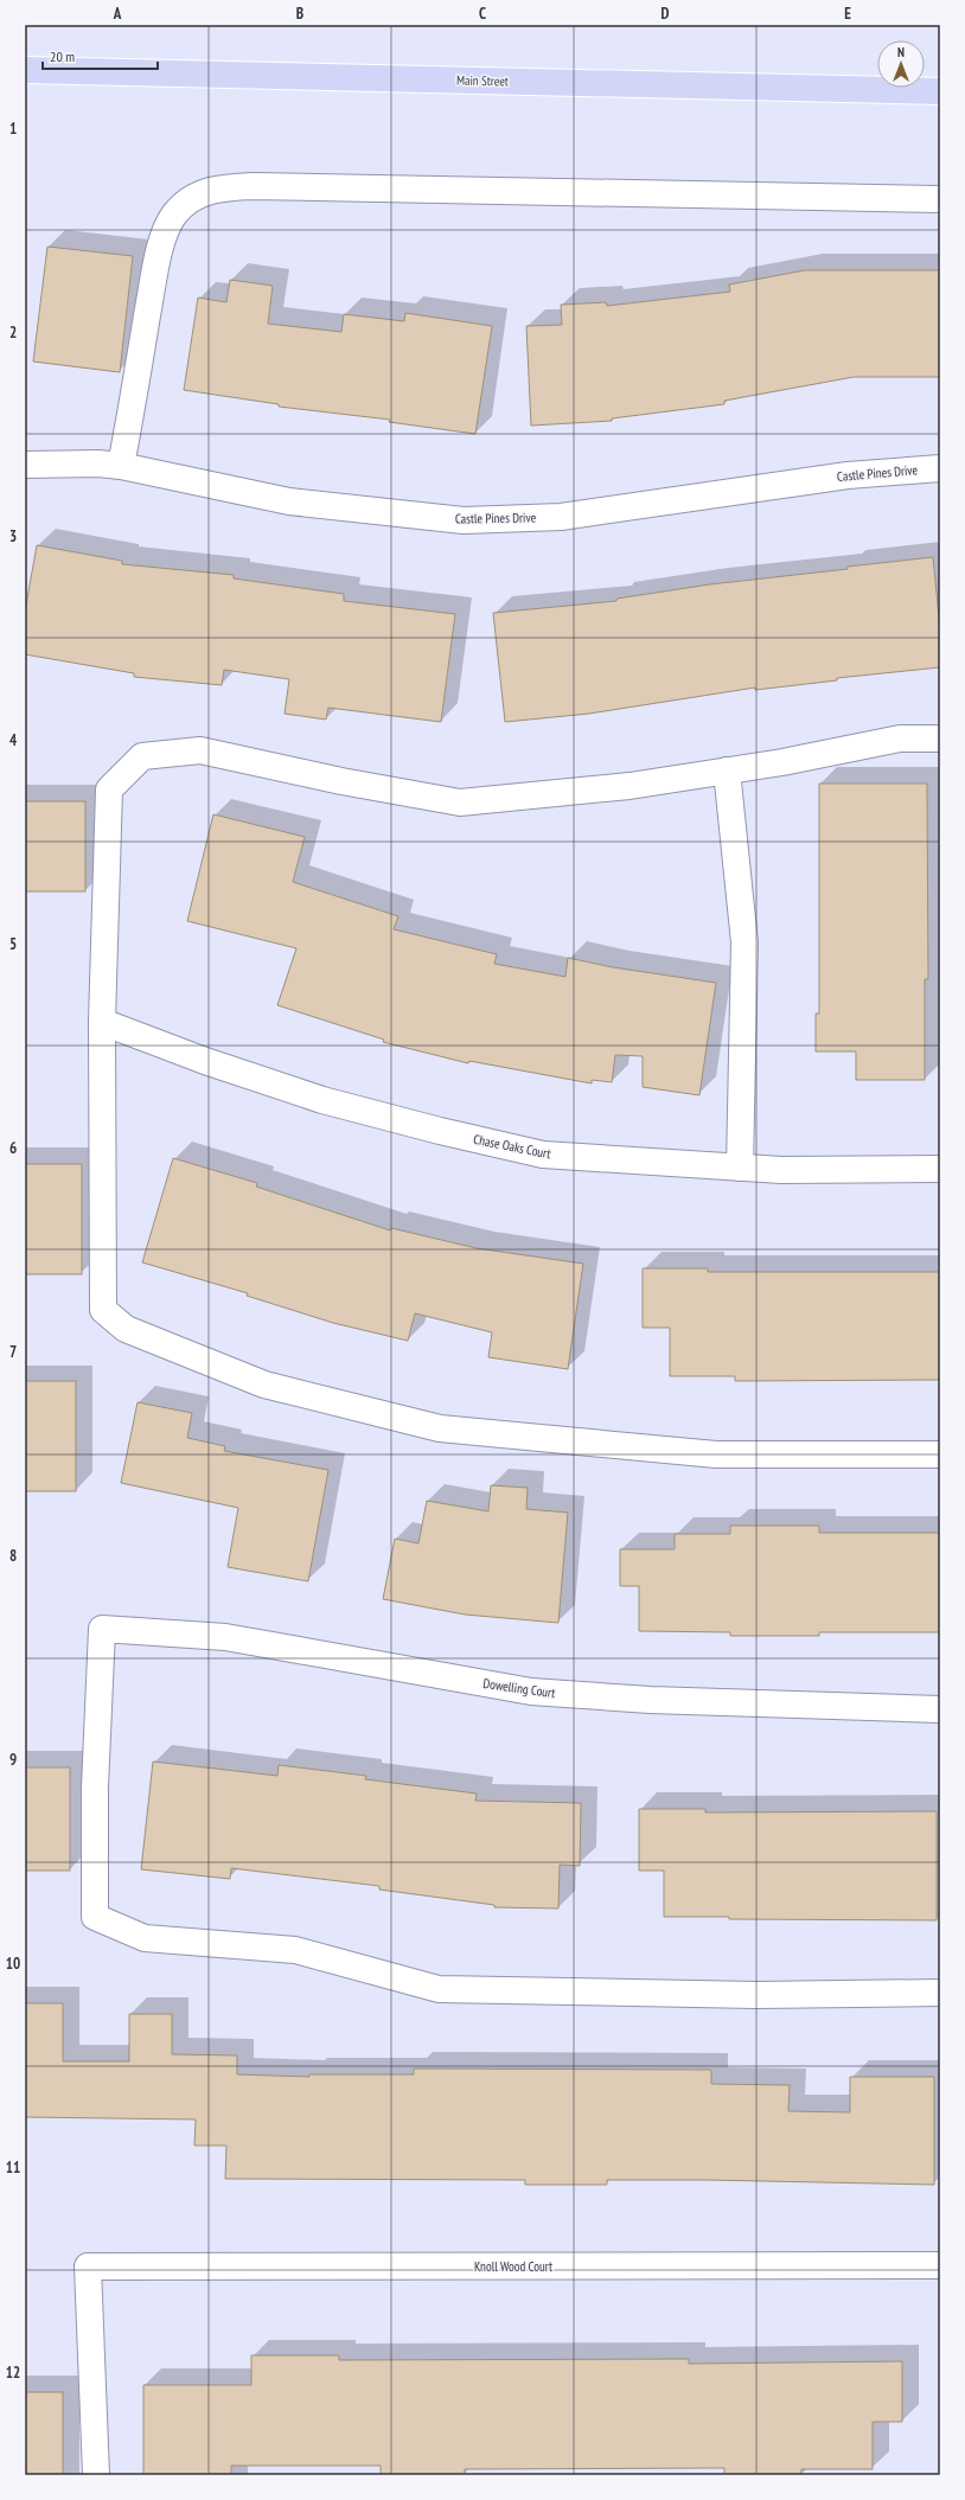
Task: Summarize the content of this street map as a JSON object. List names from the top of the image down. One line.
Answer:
{"streets":{"main road":["Main Street"],"street":["Castle Pines Drive","Chase Oaks Court","Dowelling Court","Knoll Wood Court"]},"scale_bar":"20 m","north":"top","grid":{"columns":["A","B","C","D","E"],"rows":["1","2","3","4","5","6","7","8","9","10","11","12"]}}
